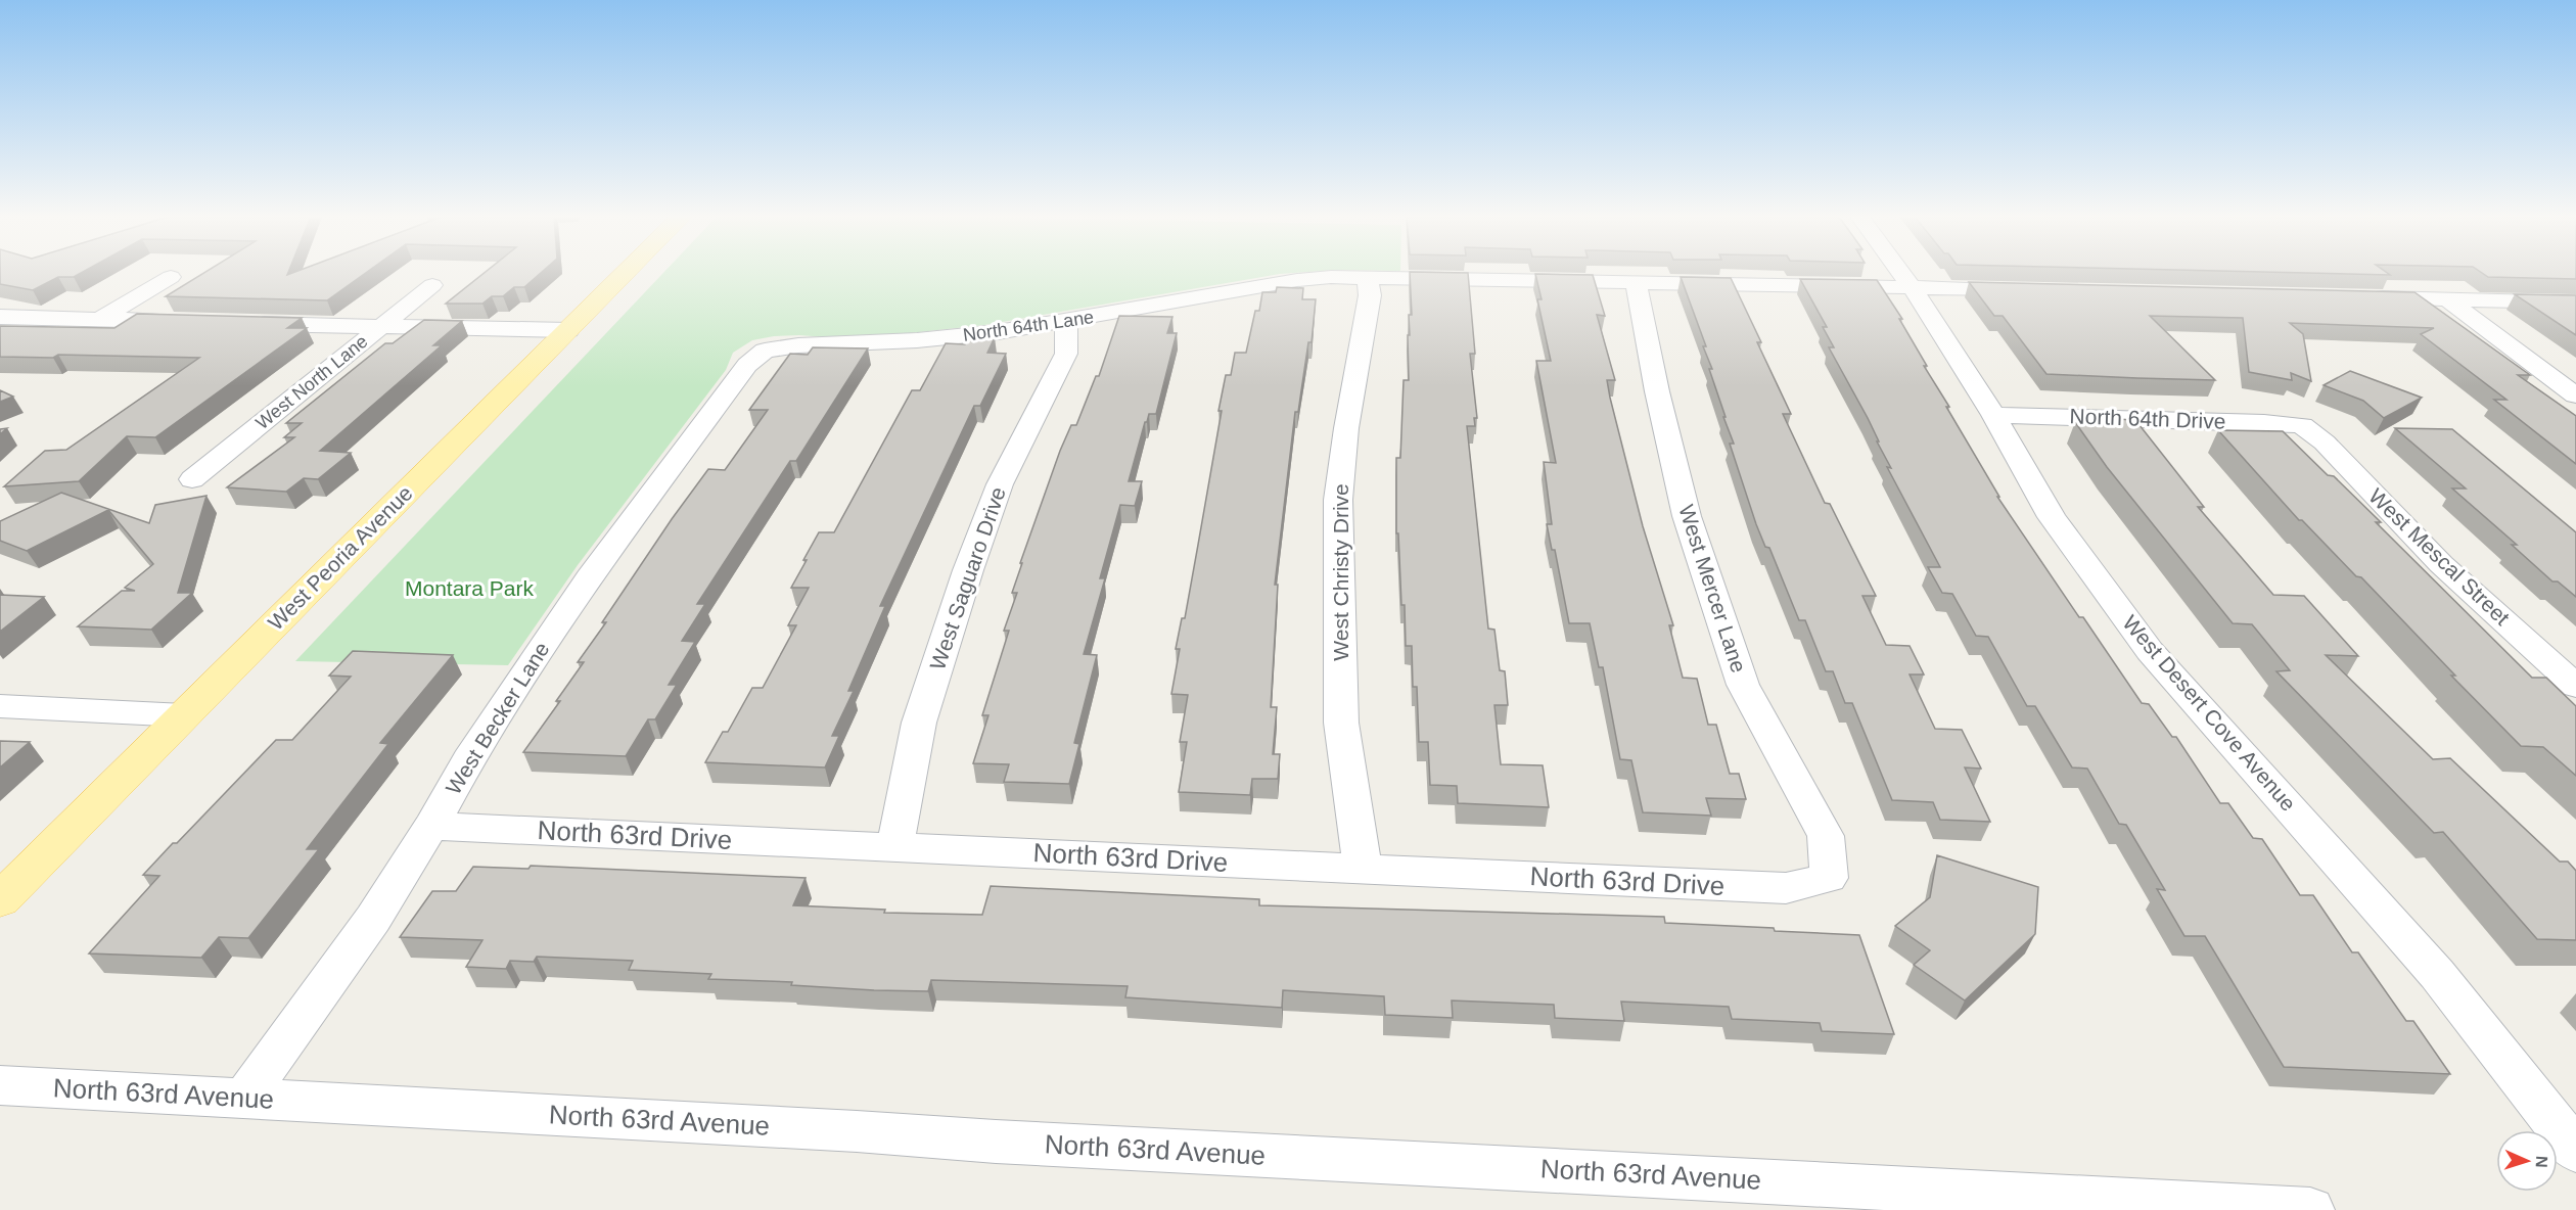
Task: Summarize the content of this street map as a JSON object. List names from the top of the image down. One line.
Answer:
{"streets":{"main road":["West Peoria Avenue"],"street":["North 64th Lane","West North Lane","North 64th Drive","West Mescal Street","West Christy Drive","West Saguaro Drive","West Mercer Lane","West Desert Cove Avenue","West Becker Lane","North 63rd Drive","North 63rd Avenue"]},"crossings":[["North 64th Lane","West Christy Drive"],["North 64th Lane","West Saguaro Drive"],["North 64th Lane","West Mercer Lane"],["North 64th Lane","West Desert Cove Avenue"],["North 64th Lane","West Becker Lane"],["North 64th Drive","West Mescal Street"],["North 64th Drive","West Desert Cove Avenue"],["West Christy Drive","North 63rd Drive"],["West Saguaro Drive","North 63rd Drive"],["West Mercer Lane","North 63rd Drive"],["West Becker Lane","North 63rd Drive"],["West Becker Lane","North 63rd Avenue"]],"parks":["Montara Park"],"north":"right"}
